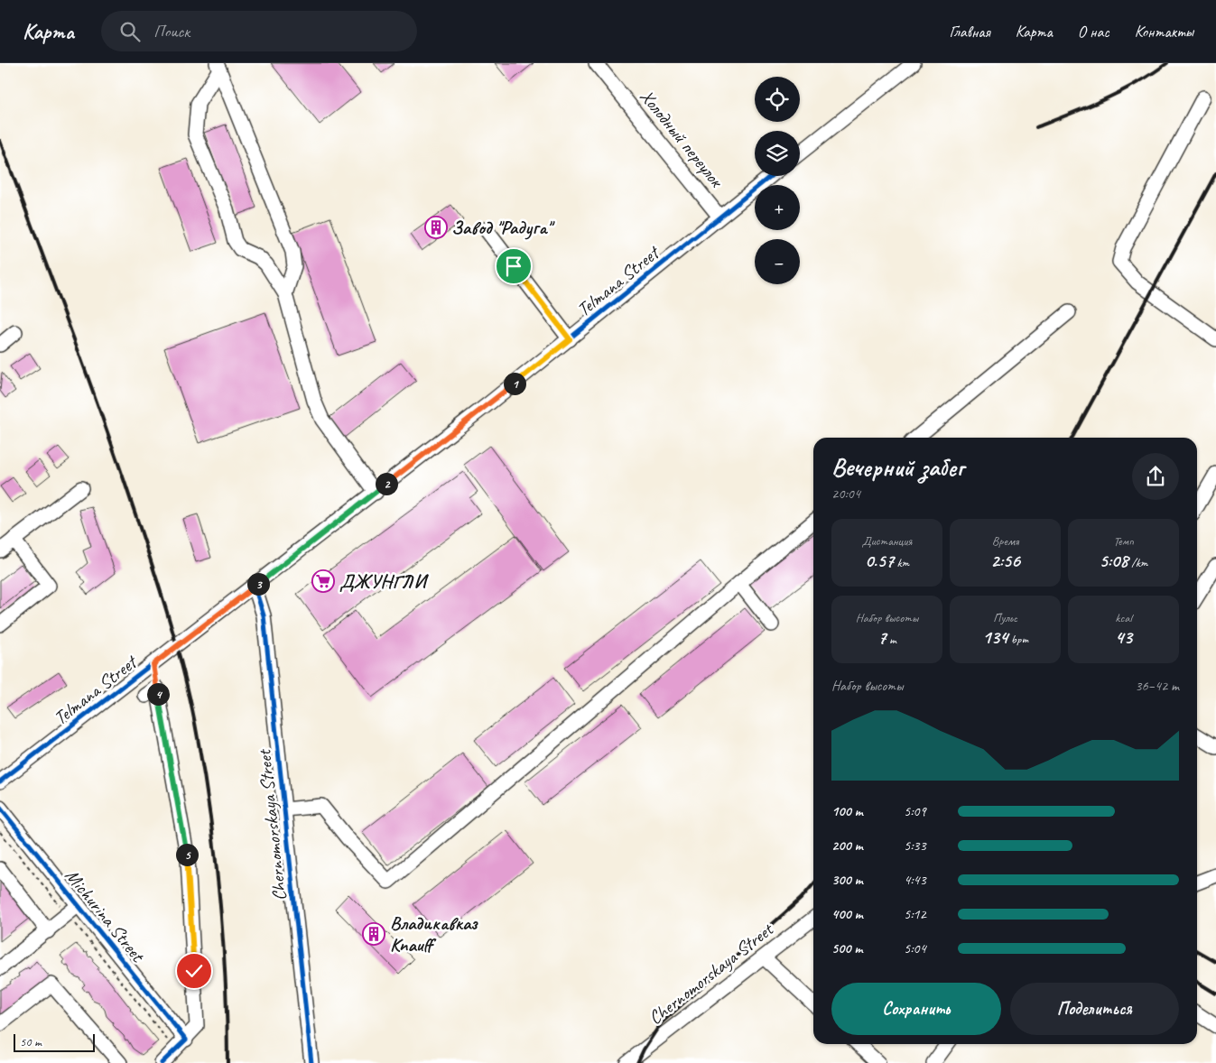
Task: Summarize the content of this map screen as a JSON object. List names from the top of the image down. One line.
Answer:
{"streets":{"street":["Холодный переулок","Telmana Street","Chernomorskaya Street","Michurina Street"]},"crossings":[["Холодный переулок","Telmana Street"],["Telmana Street","Chernomorskaya Street"]],"places":{"building":["Завод \"Радуга\"","Владикавказ Knauff"],"supermarket":["ДЖУНГЛИ"]},"scale_bar":"50 m","page":{"header":"Карта","search":"Поиск","nav":["Главная","Карта","О нас","Контакты"],"map_buttons":["+","−"],"pins":["1","2","3","4","5"],"heading":["Вечерний забег","20:04"],"stats":[["Дистанция","0.57 km"],["Время","2:56"],["Темп","5:08 /km"],["Набор высоты","7 m"],["Пульс","134 bpm"],["kcal","43"]],"chart":["Набор высоты","36–42 m"],"list":[{"name":"100 m","note":"5:09"},{"name":"200 m","note":"5:33"},{"name":"300 m","note":"4:43"},{"name":"400 m","note":"5:12"},{"name":"500 m","note":"5:04"}],"buttons":["Сохранить","Поделиться"],"scale":"50 m"}}
